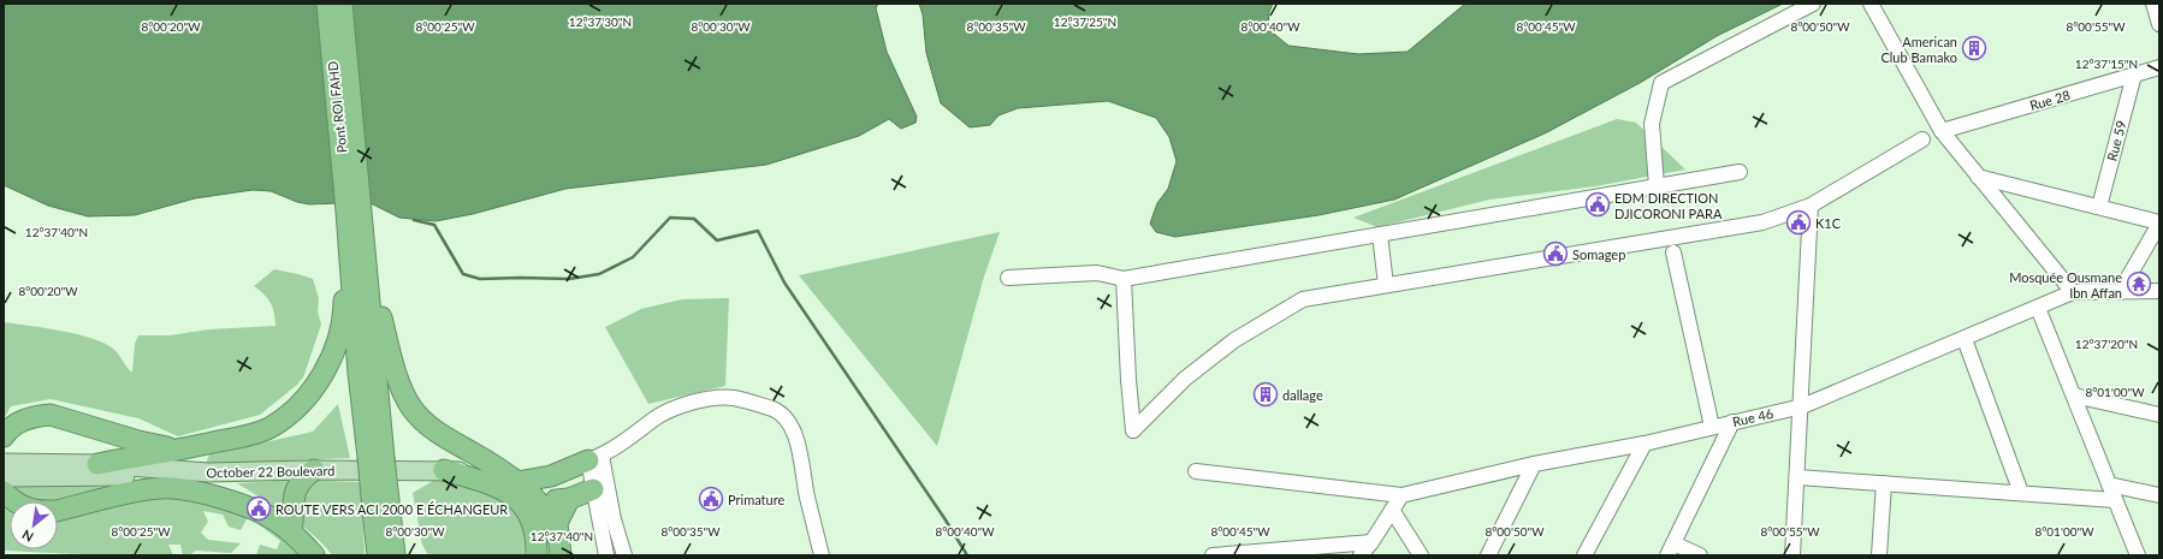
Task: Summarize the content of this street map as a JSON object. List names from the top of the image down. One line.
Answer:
{"streets":{"highway":["Pont ROI FAHD"],"main road":["October 22 Boulevard"],"street":["Rue 28","Rue 59","Rue 46"]},"crossings":[["Rue 28","Rue 59"]],"places":{"building":["American Club Bamako","dallage"],"public building":["EDM DIRECTION DJICORONI PARA","K1C","Somagep","Primature","ROUTE VERS ACI 2000 E ÉCHANGEUR"],"temple":["Mosquée Ousmane Ibn Affan"]},"north":"bottom left","coordinates":["12°37'30\"N","12°37'25\"N","8°00'20\"W","8°00'25\"W","8°00'30\"W","8°00'35\"W","8°00'40\"W","8°00'45\"W","8°00'50\"W","8°00'55\"W","12°37'15\"N","12°37'40\"N","12°37'20\"N","8°01'00\"W"]}
